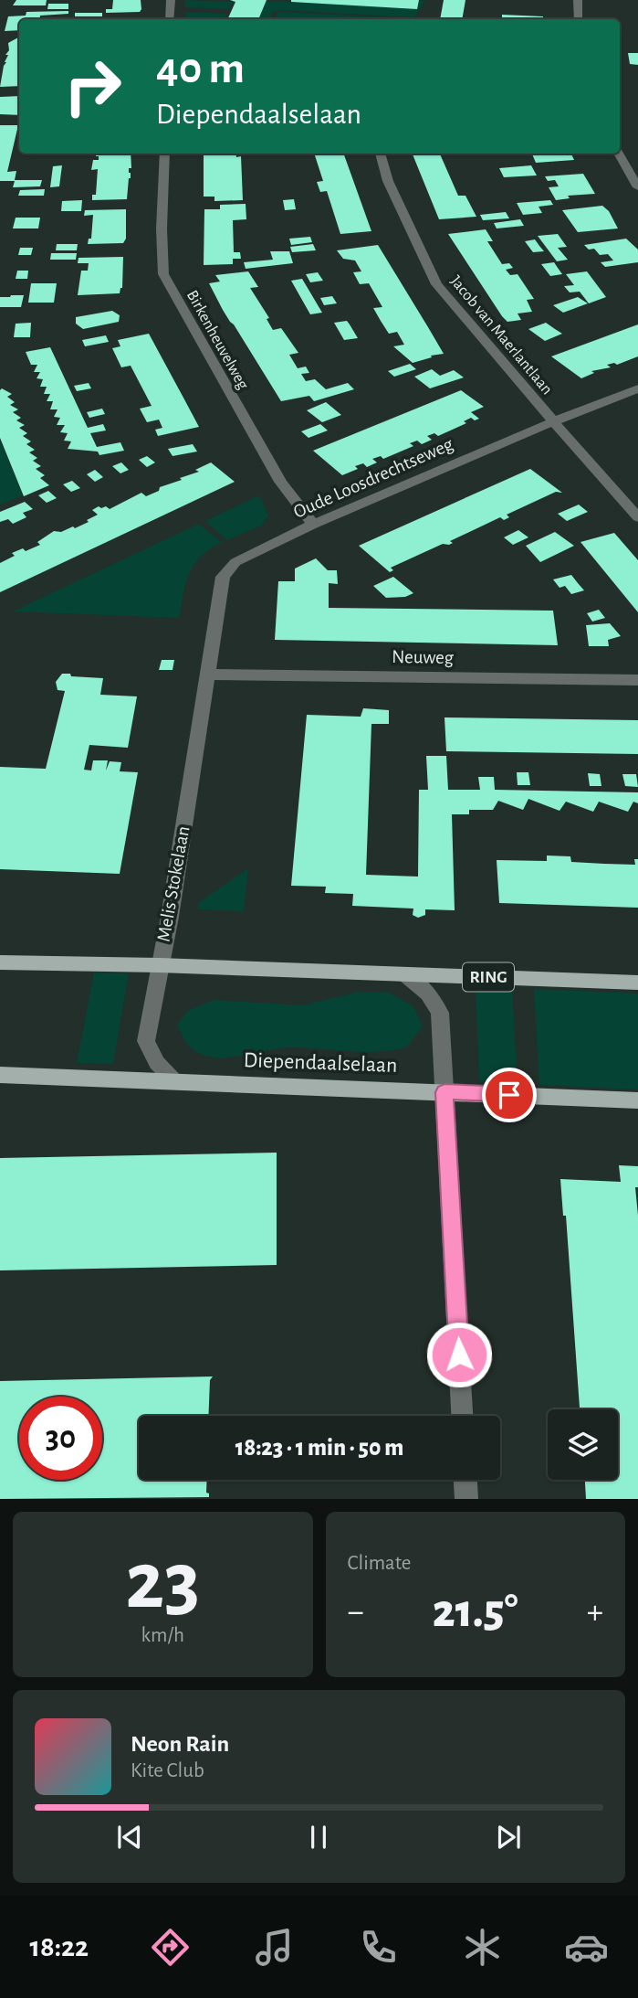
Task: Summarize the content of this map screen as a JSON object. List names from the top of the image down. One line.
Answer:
{"streets":{"main road":["RING","Diependaalselaan"],"street":["Jacob van Maerlantlaan","Birkenheuvelweg","Oude Loosdrechtseweg","Neuweg","Melis Stokelaan"]},"crossings":[["Jacob van Maerlantlaan","Oude Loosdrechtseweg"],["Birkenheuvelweg","Oude Loosdrechtseweg"],["Oude Loosdrechtseweg","Neuweg"],["Oude Loosdrechtseweg","Melis Stokelaan"],["Neuweg","Melis Stokelaan"],["Melis Stokelaan","RING"],["Melis Stokelaan","Diependaalselaan"]],"page":{"turn":["40 m","Diependaalselaan"],"limit":"30","trip":"18:23 · 1 min · 50 m","tile":[["23","km/h"],"Climate"],"heat":["−","21.5°","+"],"song":["Neon Rain","Kite Club"],"tabs":"18:22"}}
